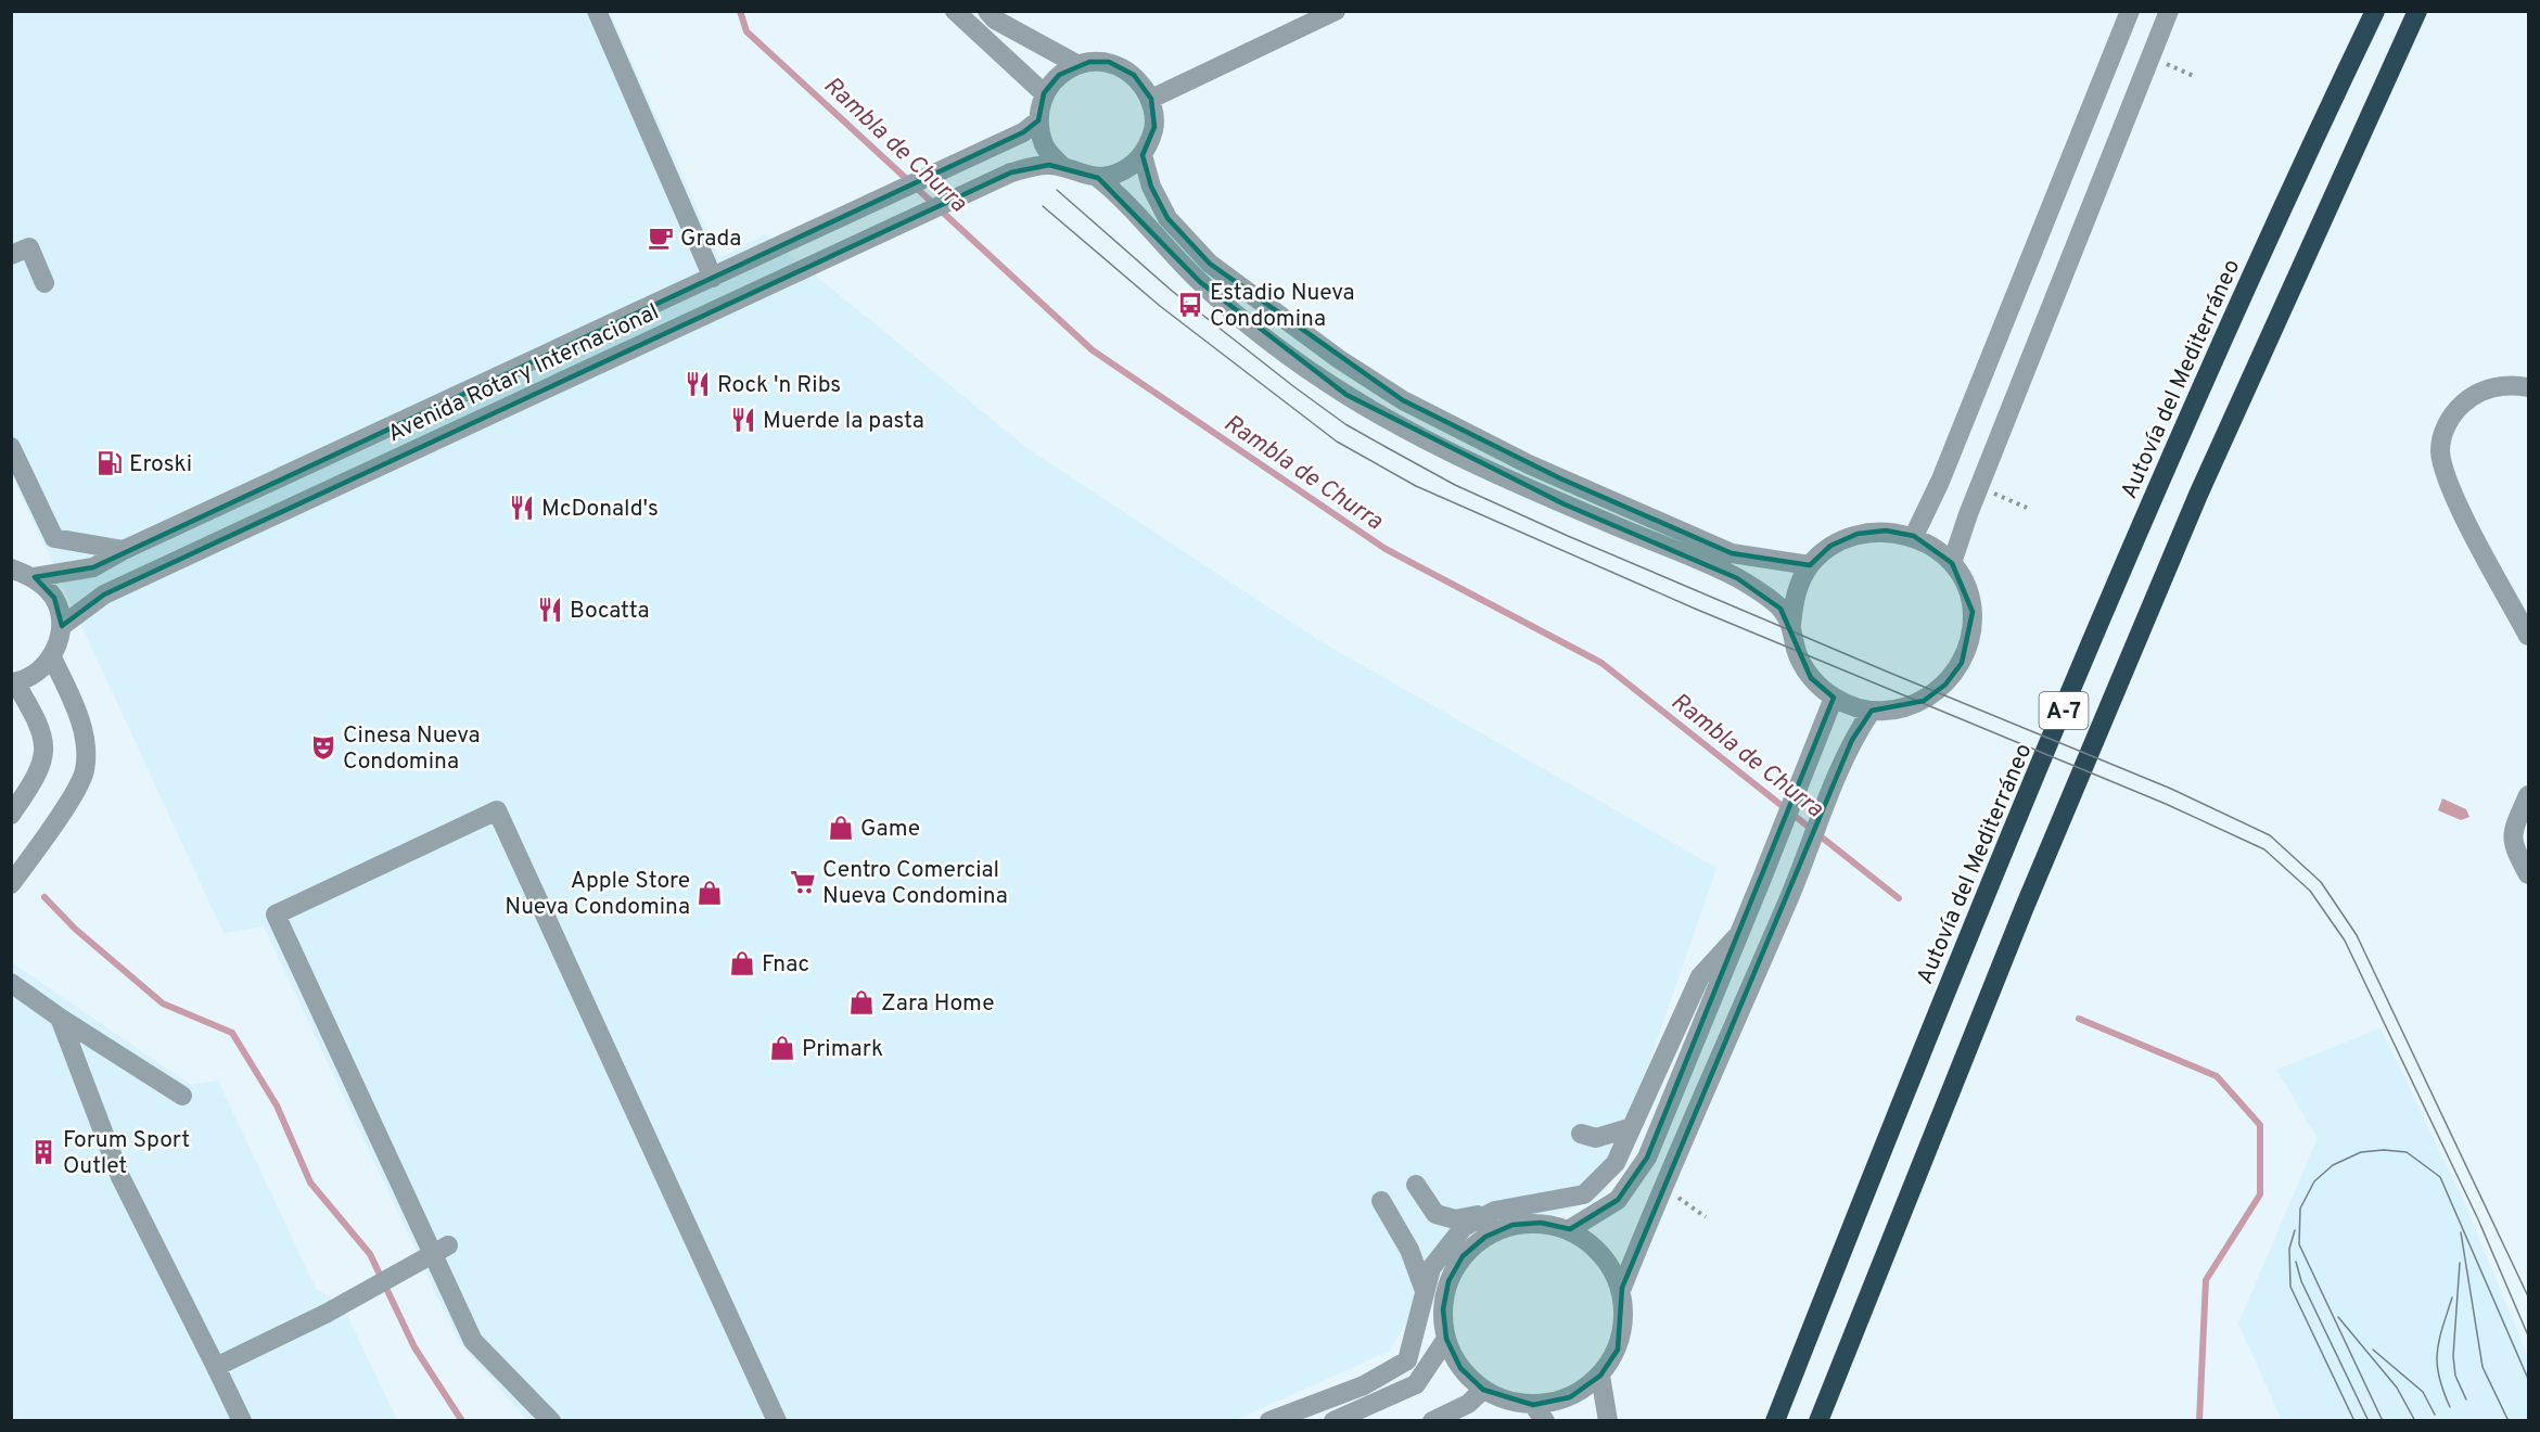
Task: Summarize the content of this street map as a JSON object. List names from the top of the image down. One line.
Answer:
{"streets":{"highway":["Autovía del Mediterráneo","A-7"],"street":["Avenida Rotary Internacional"]},"water":["Rambla de Churra"],"places":{"cafe":["Grada"],"bus stop":["Estadio Nueva Condomina"],"restaurant":["Rock 'n Ribs","Muerde la pasta","McDonald's","Bocatta"],"fuel station":["Eroski"],"theatre":["Cinesa Nueva Condomina"],"shop":["Game","Apple Store Nueva Condomina","Fnac","Zara Home","Primark"],"supermarket":["Centro Comercial Nueva Condomina"],"building":["Forum Sport Outlet"]}}
